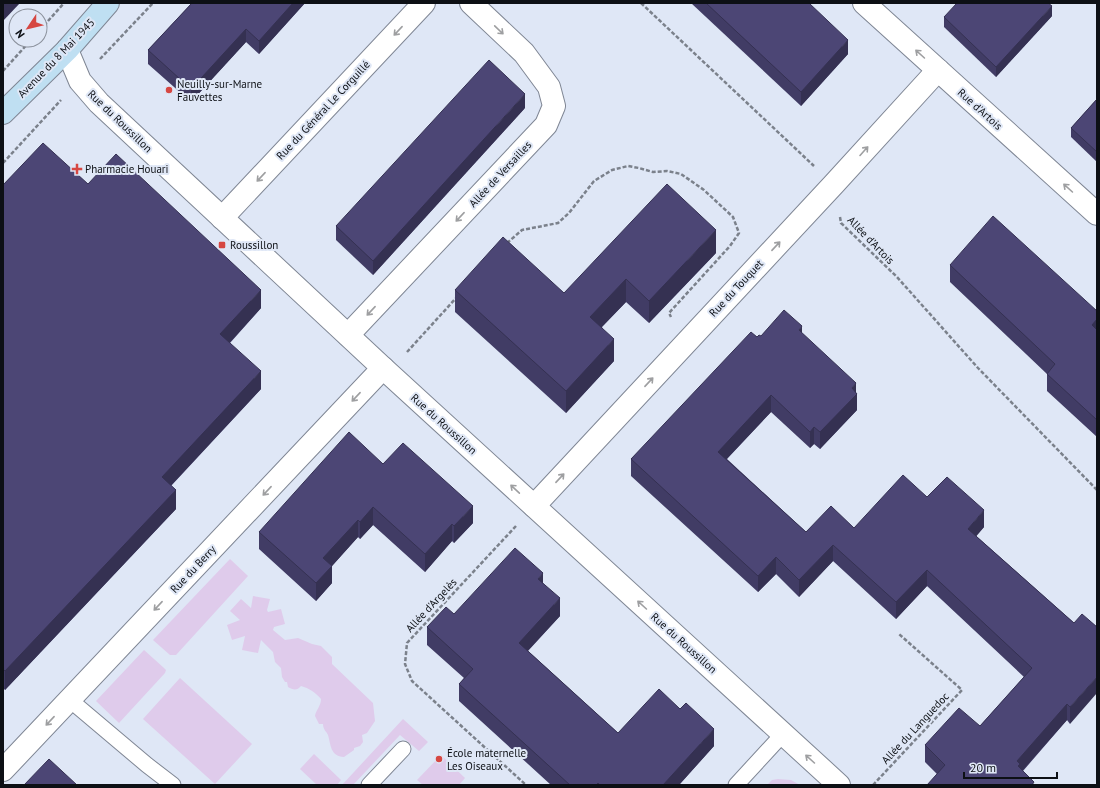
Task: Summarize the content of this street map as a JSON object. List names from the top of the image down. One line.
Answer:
{"streets":{"street":["Avenue du 8 Mai 1945","Rue d'Artois","Rue du Général Le Corguillé","Rue du Roussillon","Allée de Versailles","Rue du Touquet","Rue du Berry"],"path":["Allée d'Artois","Allée d'Argelès","Allée du Languedoc"]},"crossings":[["Avenue du 8 Mai 1945","Rue du Roussillon"],["Rue d'Artois","Rue du Touquet"],["Rue du Général Le Corguillé","Rue du Roussillon"],["Rue du Roussillon","Allée de Versailles"],["Rue du Roussillon","Rue du Touquet"],["Rue du Roussillon","Rue du Berry"],["Rue du Roussillon","Allée d'Argelès"],["Allée d'Artois","Rue du Touquet"],["Rue du Touquet","Allée d'Argelès"]],"one_way":["Rue d'Artois","Rue du Général Le Corguillé","Rue du Roussillon","Rue du Touquet","Rue du Berry"],"places":{"other":["Neuilly-sur-Marne Fauvettes","École maternelle Les Oiseaux"],"health":["Pharmacie Houari"],"transit":["Roussillon"]},"scale_bar":"20 m","north":"bottom left"}
